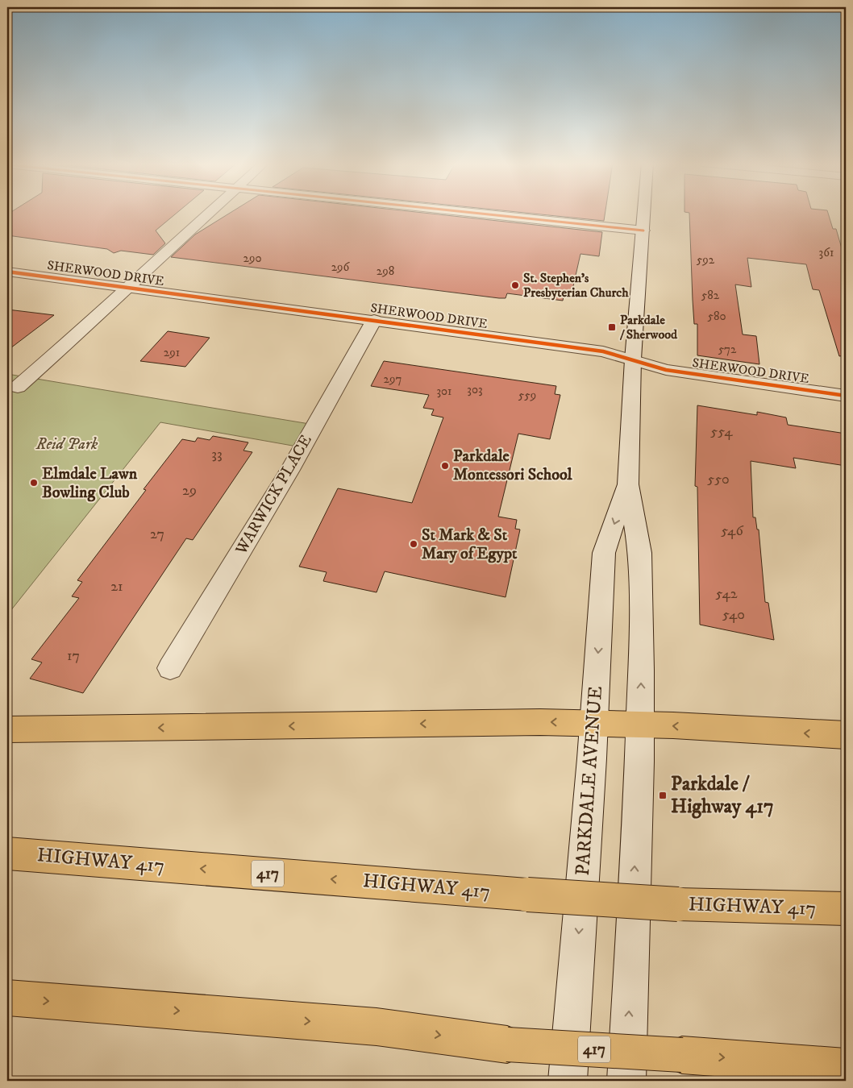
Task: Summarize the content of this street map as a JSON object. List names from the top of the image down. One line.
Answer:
{"streets":{"highway":["HIGHWAY 417","417"],"street":["SHERWOOD DRIVE","WARWICK PLACE","PARKDALE AVENUE"]},"crossings":[["SHERWOOD DRIVE","WARWICK PLACE"],["SHERWOOD DRIVE","PARKDALE AVENUE"]],"parks":["Reid Park"],"places":{"other":["St. Stephen's Presbyterian Church","Parkdale Montessori School","Elmdale Lawn Bowling Club","St Mark & St Mary of Egypt"],"transit":["Parkdale / Sherwood","Parkdale / Highway 417"]},"house_numbers":["361","290","592","296","298","582","580","572","291","297","303","301","559","554","33","550","29","546","27","21","542","540","17"]}
